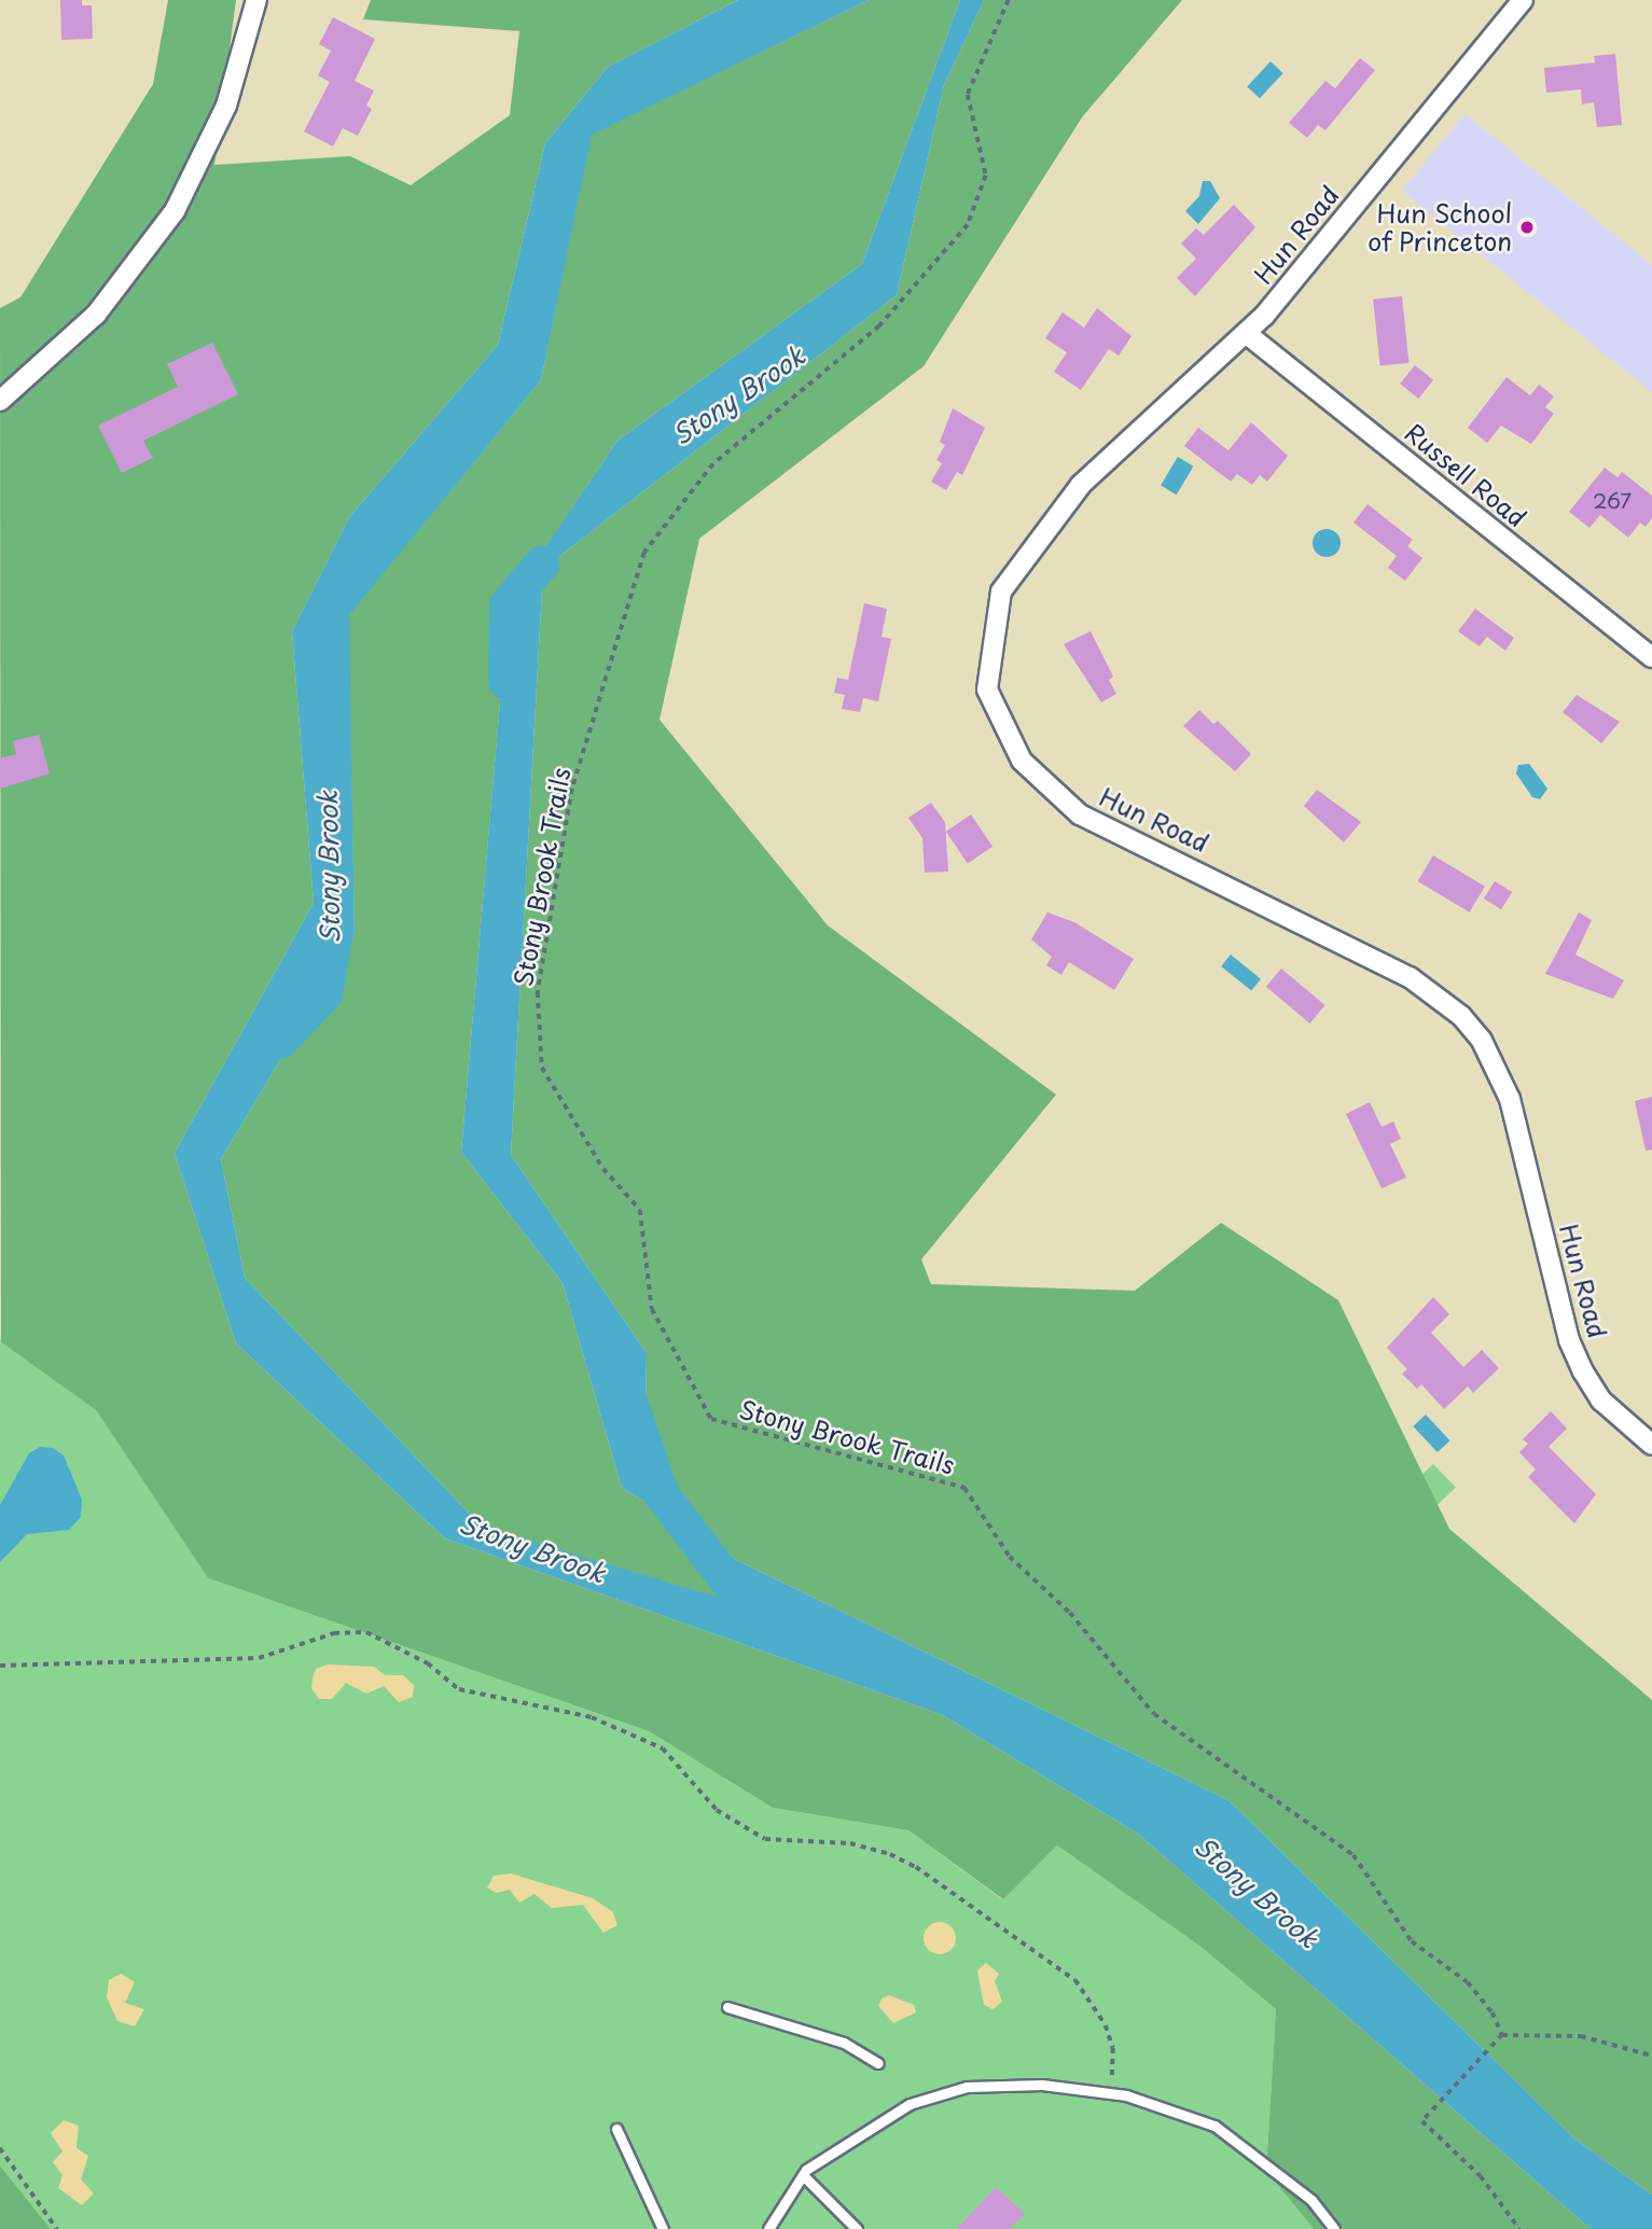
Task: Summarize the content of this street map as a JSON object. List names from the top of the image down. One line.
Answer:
{"streets":{"street":["Hun Road","Russell Road"],"path":["Stony Brook Trails"]},"crossings":[["Hun Road","Russell Road"]],"water":["Stony Brook"],"places":["Hun School of Princeton"],"house_numbers":["267"]}
